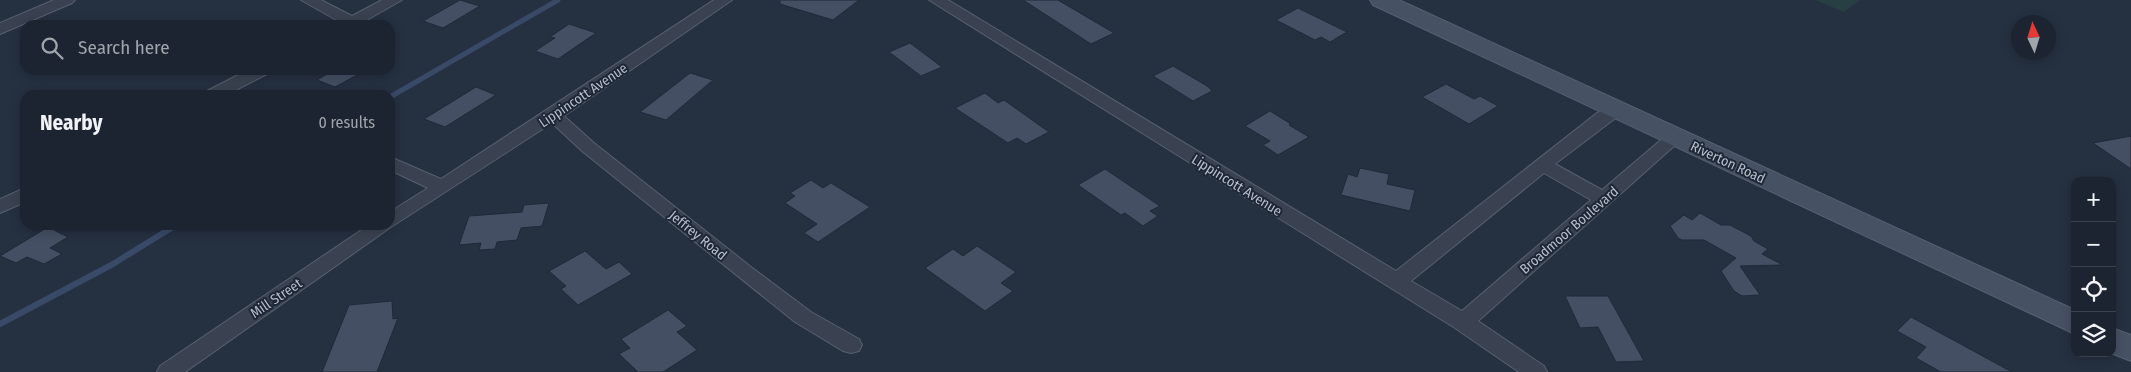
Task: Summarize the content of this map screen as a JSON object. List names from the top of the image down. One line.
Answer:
{"streets":{"main road":["Riverton Road"],"street":["Lippincott Avenue","Broadmoor Boulevard","Jeffrey Road","Mill Street"]},"crossings":[["Lippincott Avenue","Broadmoor Boulevard"],["Lippincott Avenue","Jeffrey Road"],["Riverton Road","Broadmoor Boulevard"]],"north":"top","page":{"search":"Search here","heading":["Nearby","0 results"],"map_buttons":["+","−"]}}
